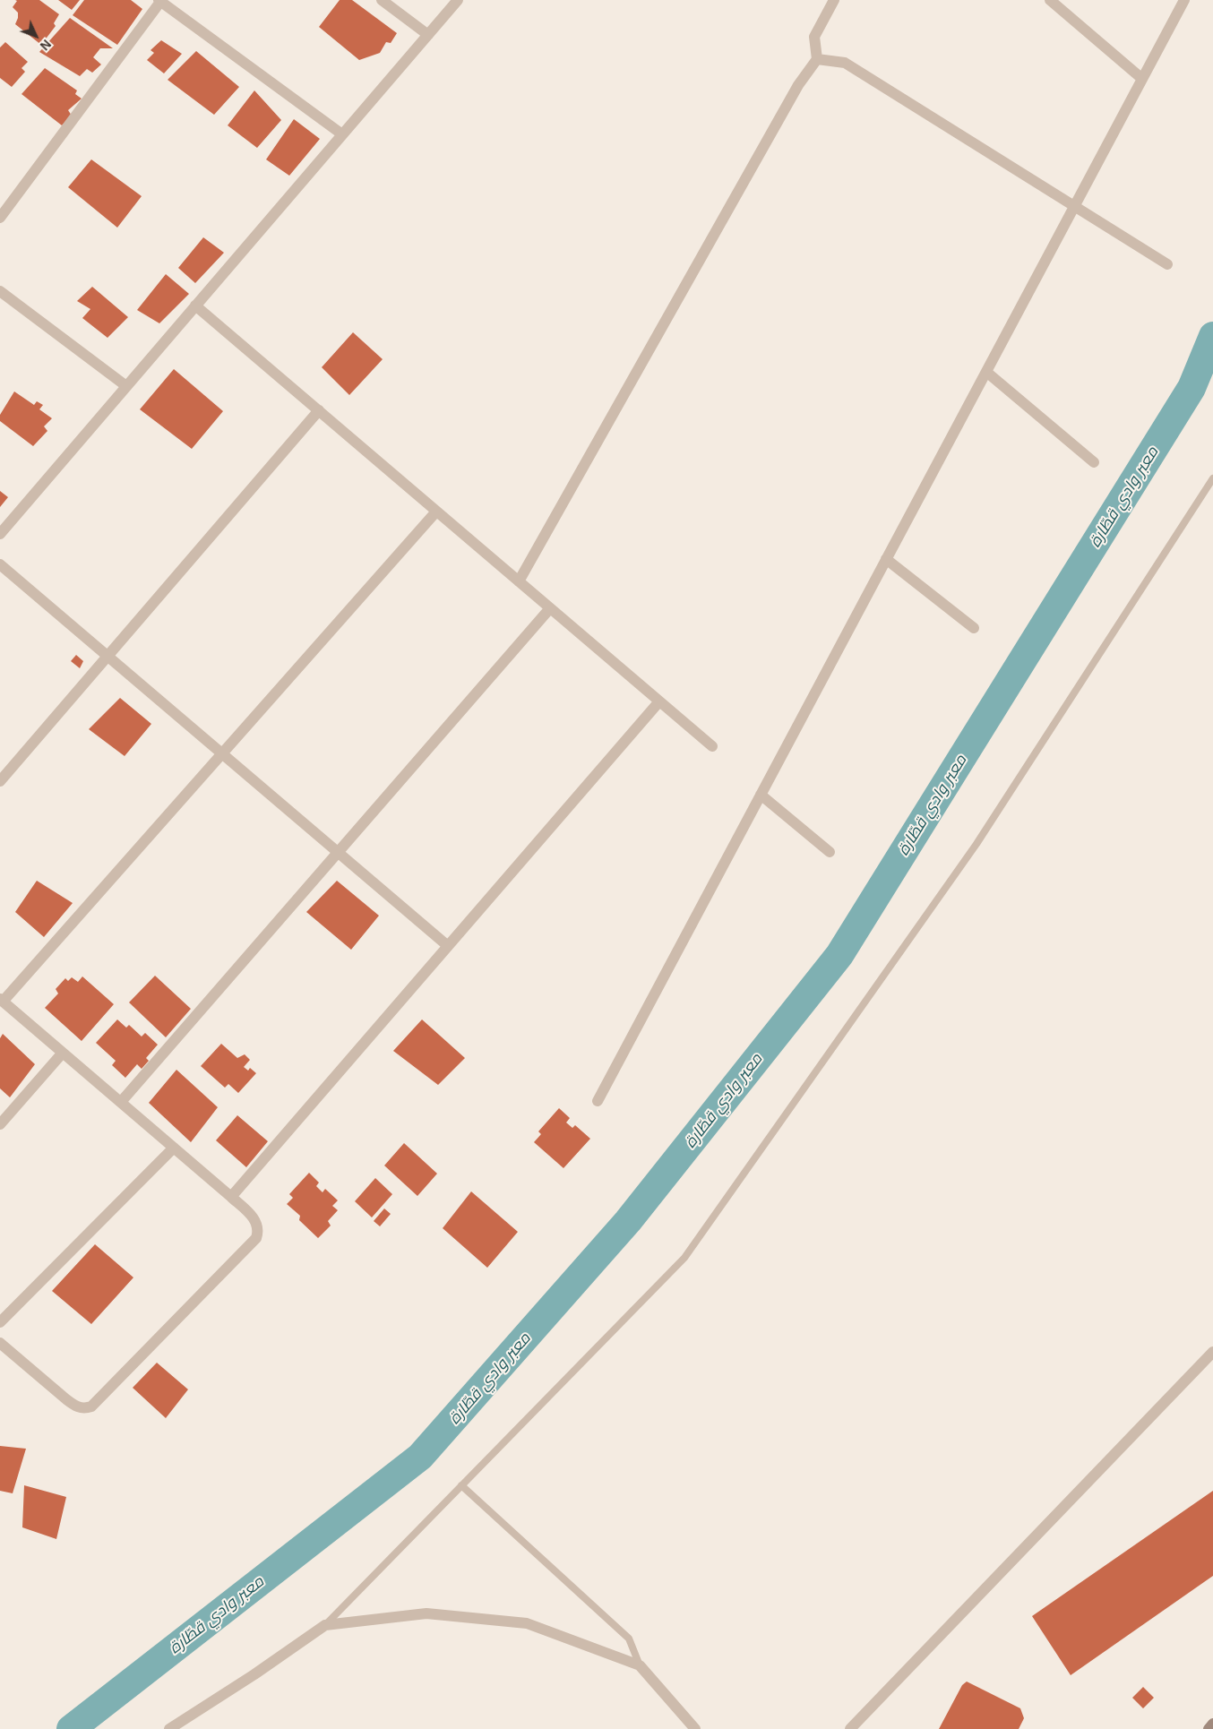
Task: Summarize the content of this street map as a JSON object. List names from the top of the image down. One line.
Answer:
{"water":["معبر وادي قطّارة"],"north":"bottom right"}
